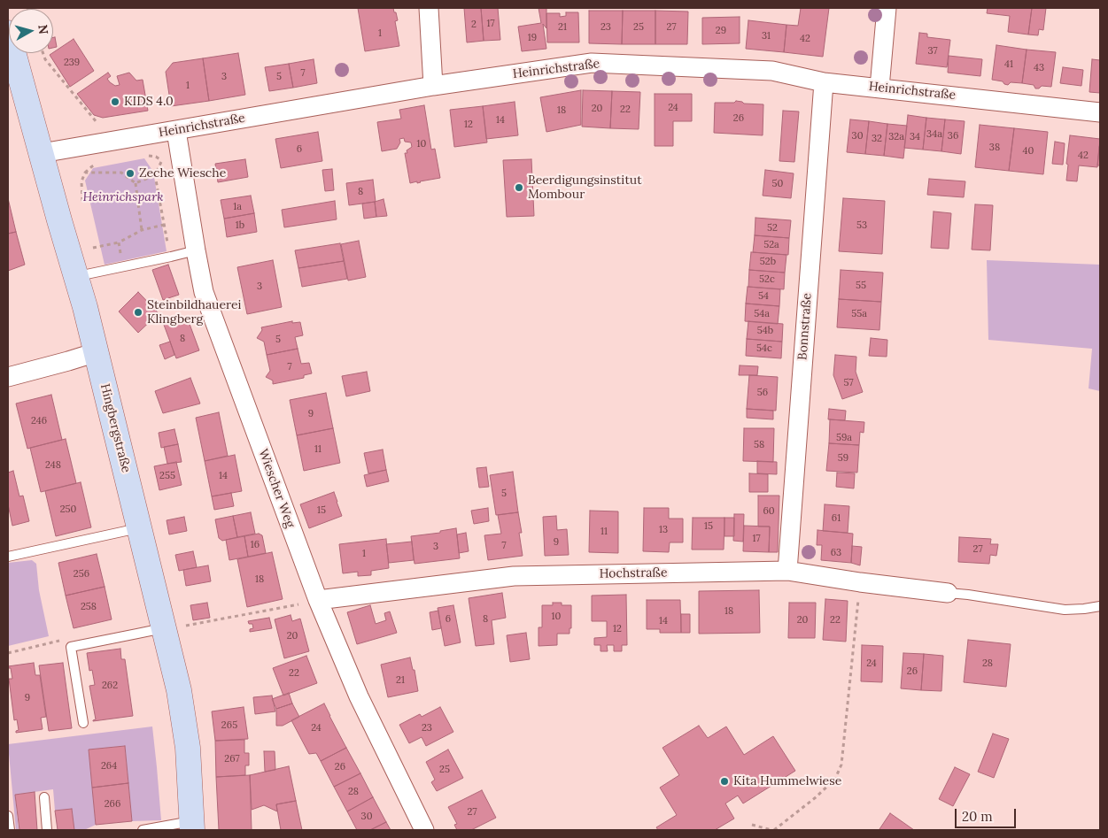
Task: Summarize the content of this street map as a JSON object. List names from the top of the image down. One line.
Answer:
{"streets":{"street":["Heinrichstraße","Bonnstraße","Hingbergstraße","Wiescher Weg","Hochstraße"]},"crossings":[["Heinrichstraße","Bonnstraße"],["Heinrichstraße","Hingbergstraße"],["Heinrichstraße","Wiescher Weg"],["Bonnstraße","Hochstraße"],["Wiescher Weg","Hochstraße"]],"parks":["Heinrichspark"],"places":["KIDS 4.0","Zeche Wiesche","Beerdigungsinstitut Mombour","Steinbildhauerei Klingberg","Kita Hummelwiese"],"house_numbers":["17","2","21","23","25","27","29","1","31","19","42","37","239","41","43","7","3","5","1","24","20","22","18","26","14","12","34a","30","36","32a","34","32","10","38","6","40","42","50","8","1a","1b","53","52","52a","52b","52c","55","3","54","54a","55a","54b","8","5","54c","7","57","56","9","246","59a","58","11","59","248","255","14","5","250","15","60","61","15","13","11","17","9","16","7","3","27","63","1","256","18","258","18","10","6","8","20","22","14","12","20","24","28","26","22","21","262","9","265","24","23","267","264","26","25","28","266","27","30"],"scale_bar":"20 m","north":"right"}
